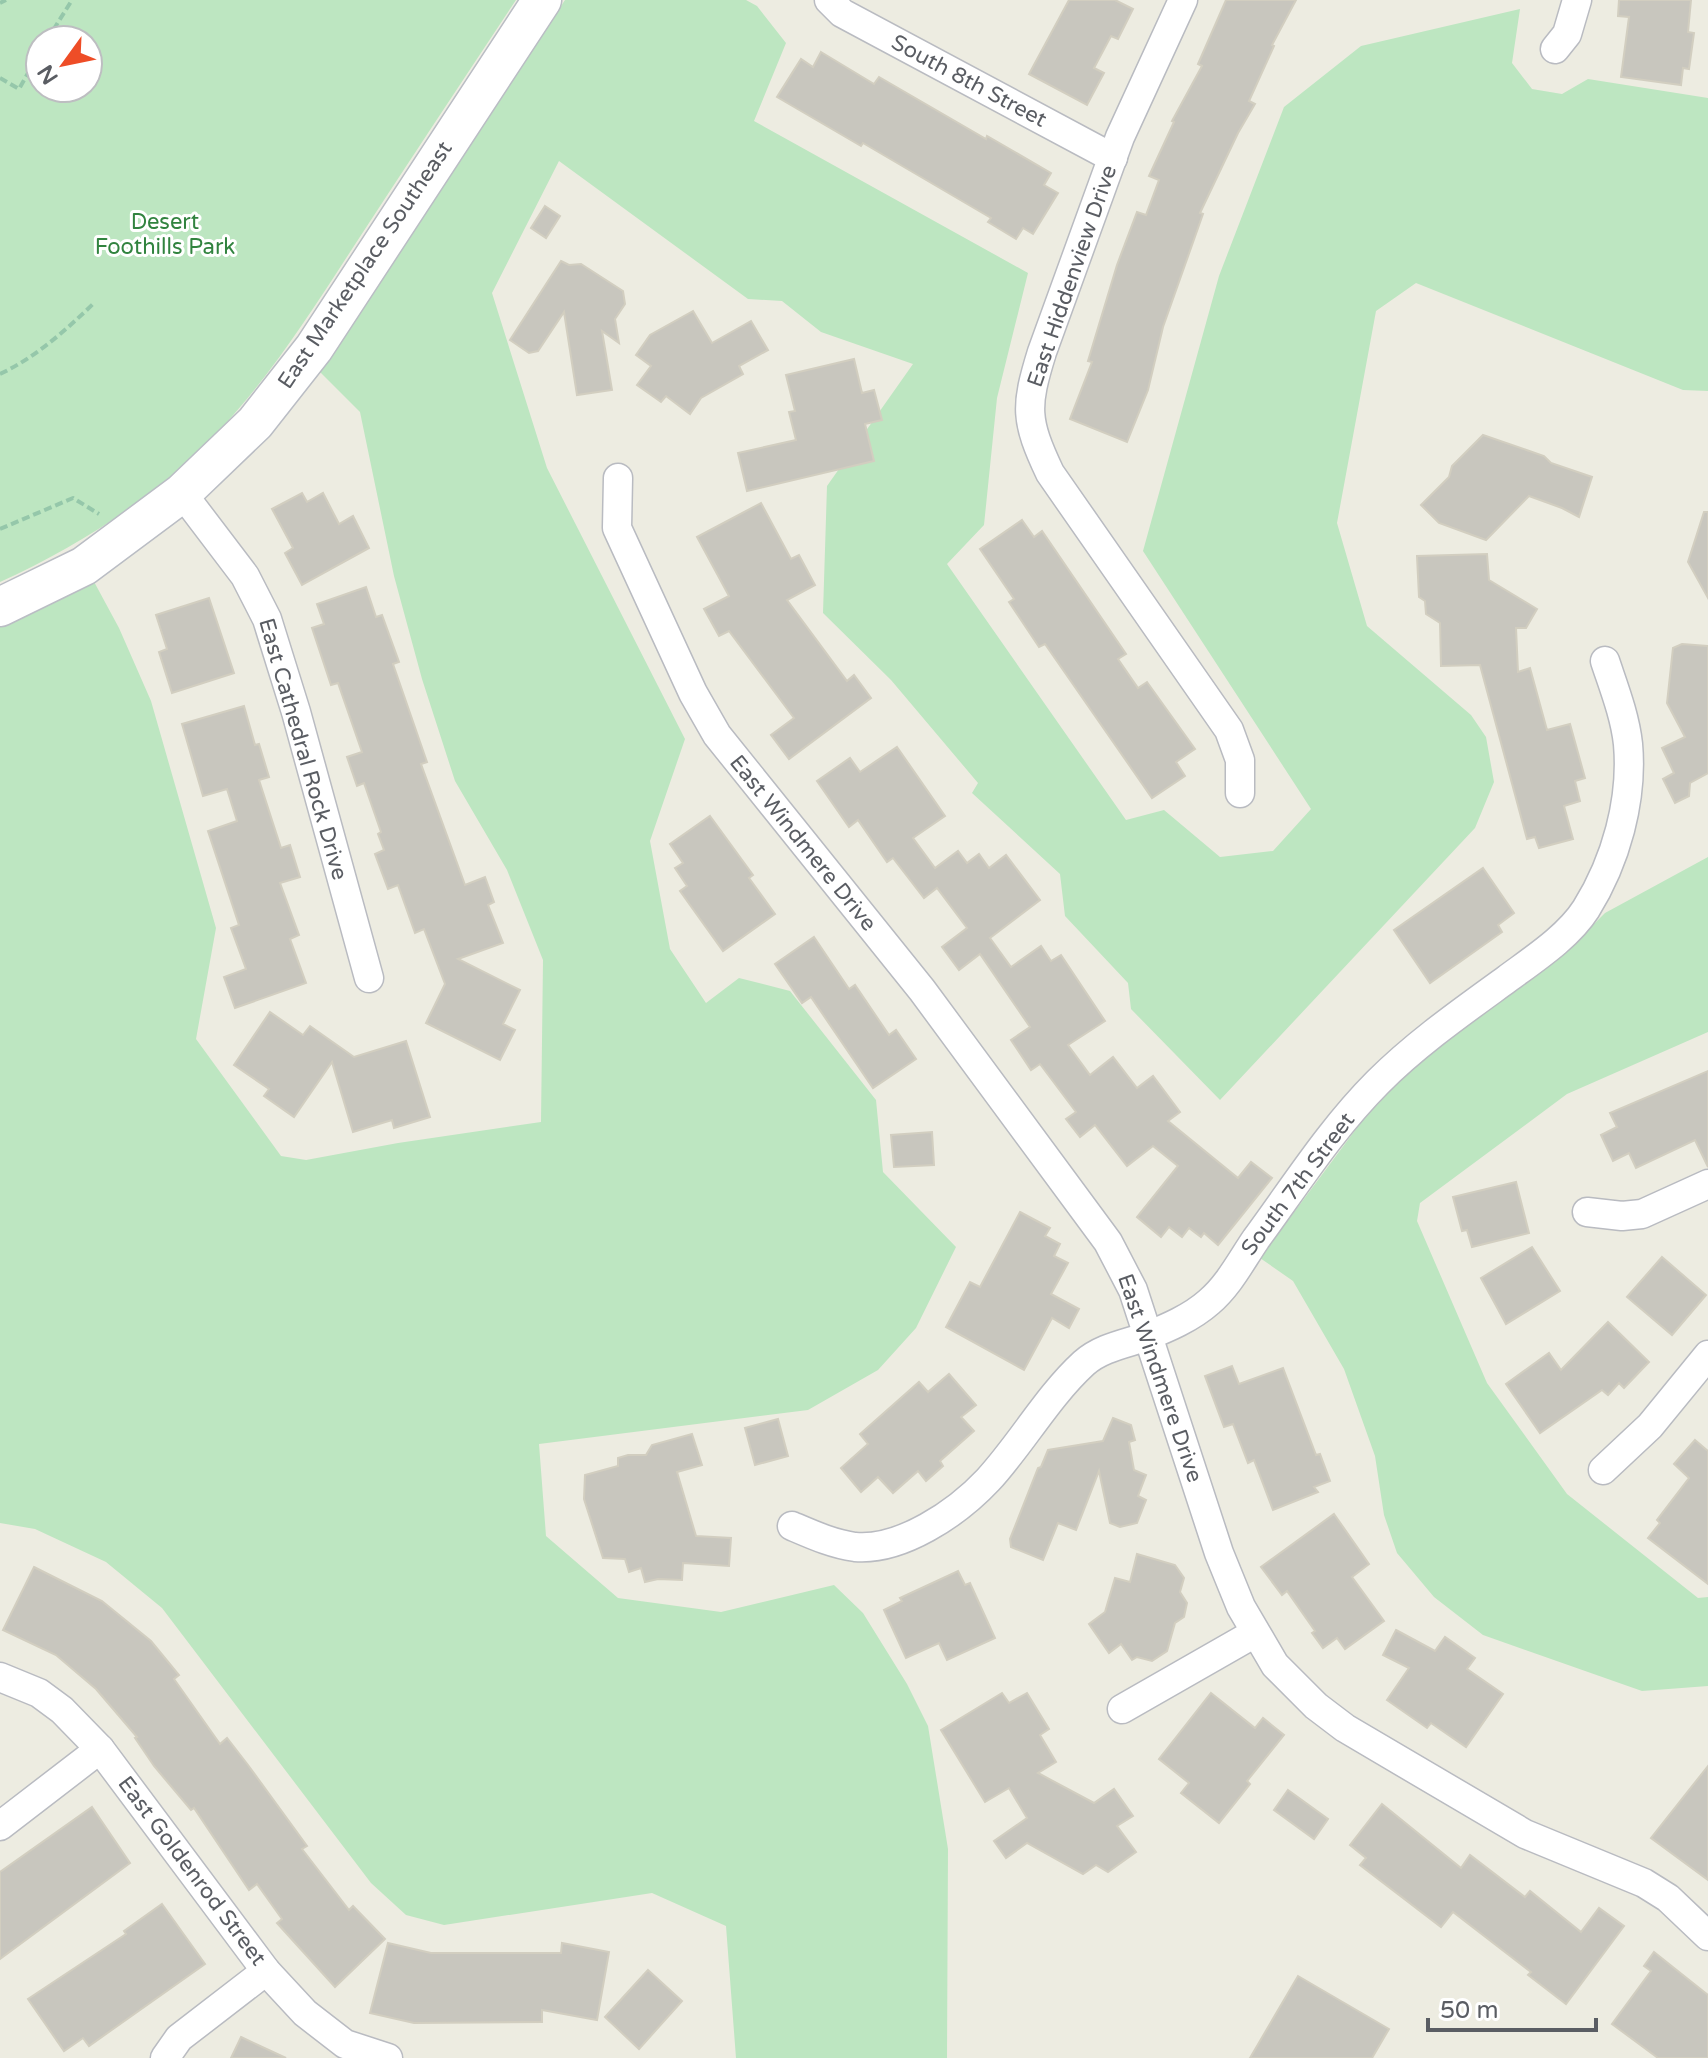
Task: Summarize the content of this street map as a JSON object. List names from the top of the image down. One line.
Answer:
{"streets":{"street":["South 8th Street","East Marketplace Southeast","East Hiddenview Drive","East Cathedral Rock Drive","East Windmere Drive","South 7th Street","East Goldenrod Street"]},"crossings":[["South 8th Street","East Hiddenview Drive"],["East Marketplace Southeast","East Cathedral Rock Drive"],["East Windmere Drive","South 7th Street"]],"parks":["Desert Foothills Park"],"scale_bar":"50 m","north":"bottom left"}
